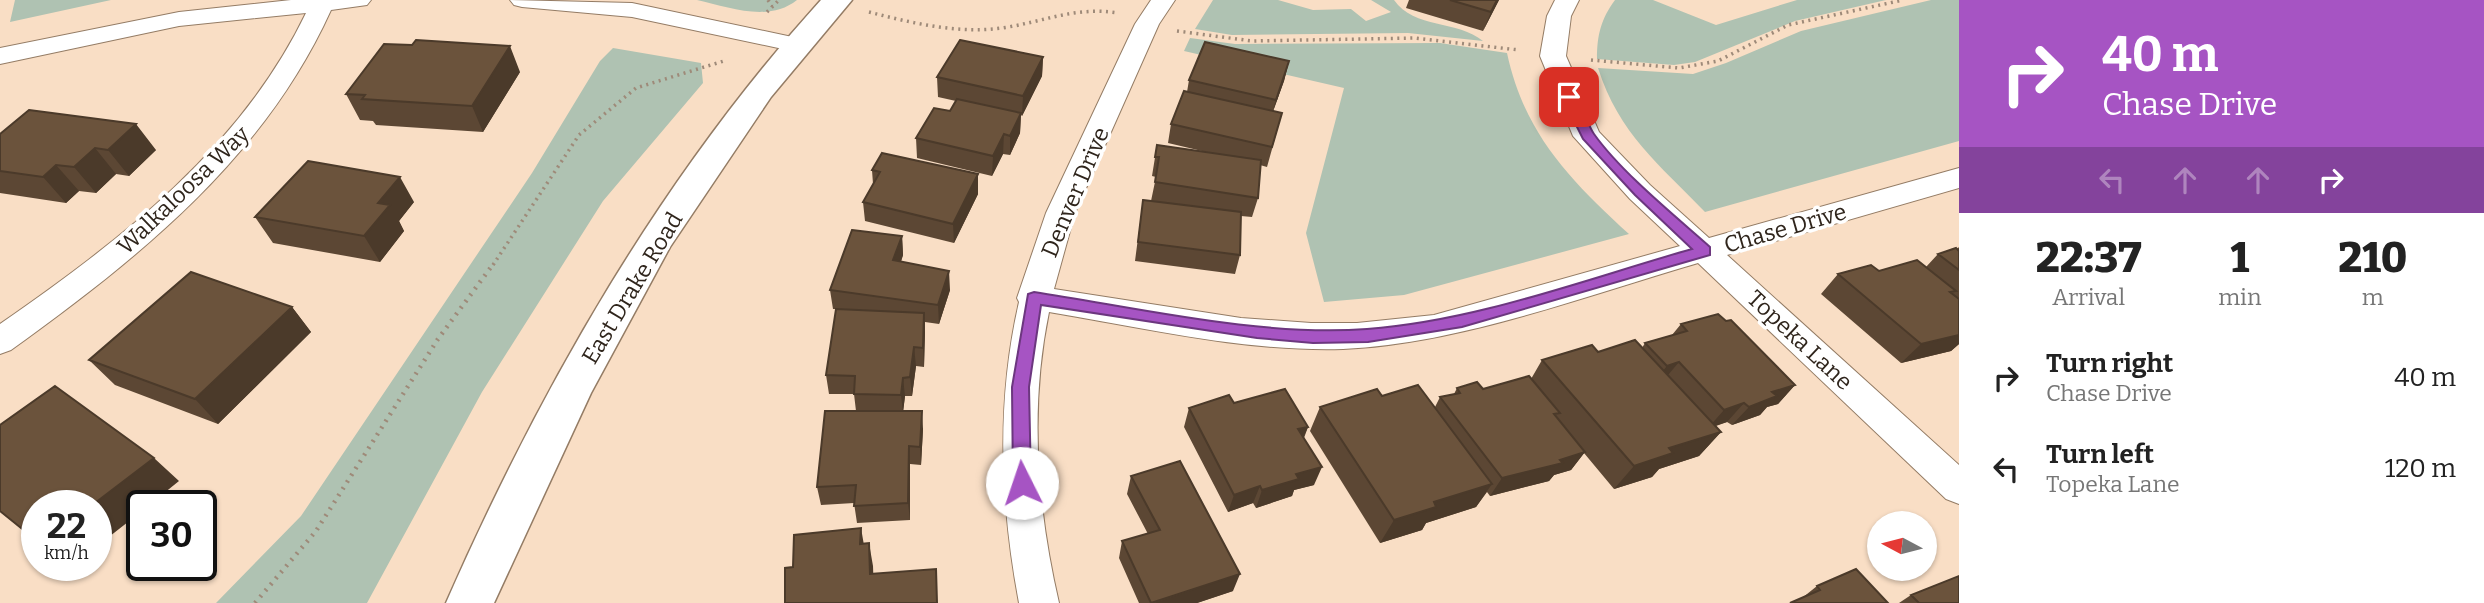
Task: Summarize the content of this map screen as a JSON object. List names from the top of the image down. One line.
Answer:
{"streets":{"main road":["East Drake Road"],"street":["Walkaloosa Way","Denver Drive","Chase Drive","Topeka Lane"]},"crossings":[["Denver Drive","Chase Drive"],["Chase Drive","Topeka Lane"]],"north":"left","page":{"turn":["40 m","Chase Drive"],"eta":["22:37","Arrival","1","min","210","m"],"list":[{"name":"Turn right","note":"Chase Drive","value":"40 m"},{"name":"Turn left","note":"Topeka Lane","value":"120 m"}],"speed":"22 km/h","limit":"30"}}
